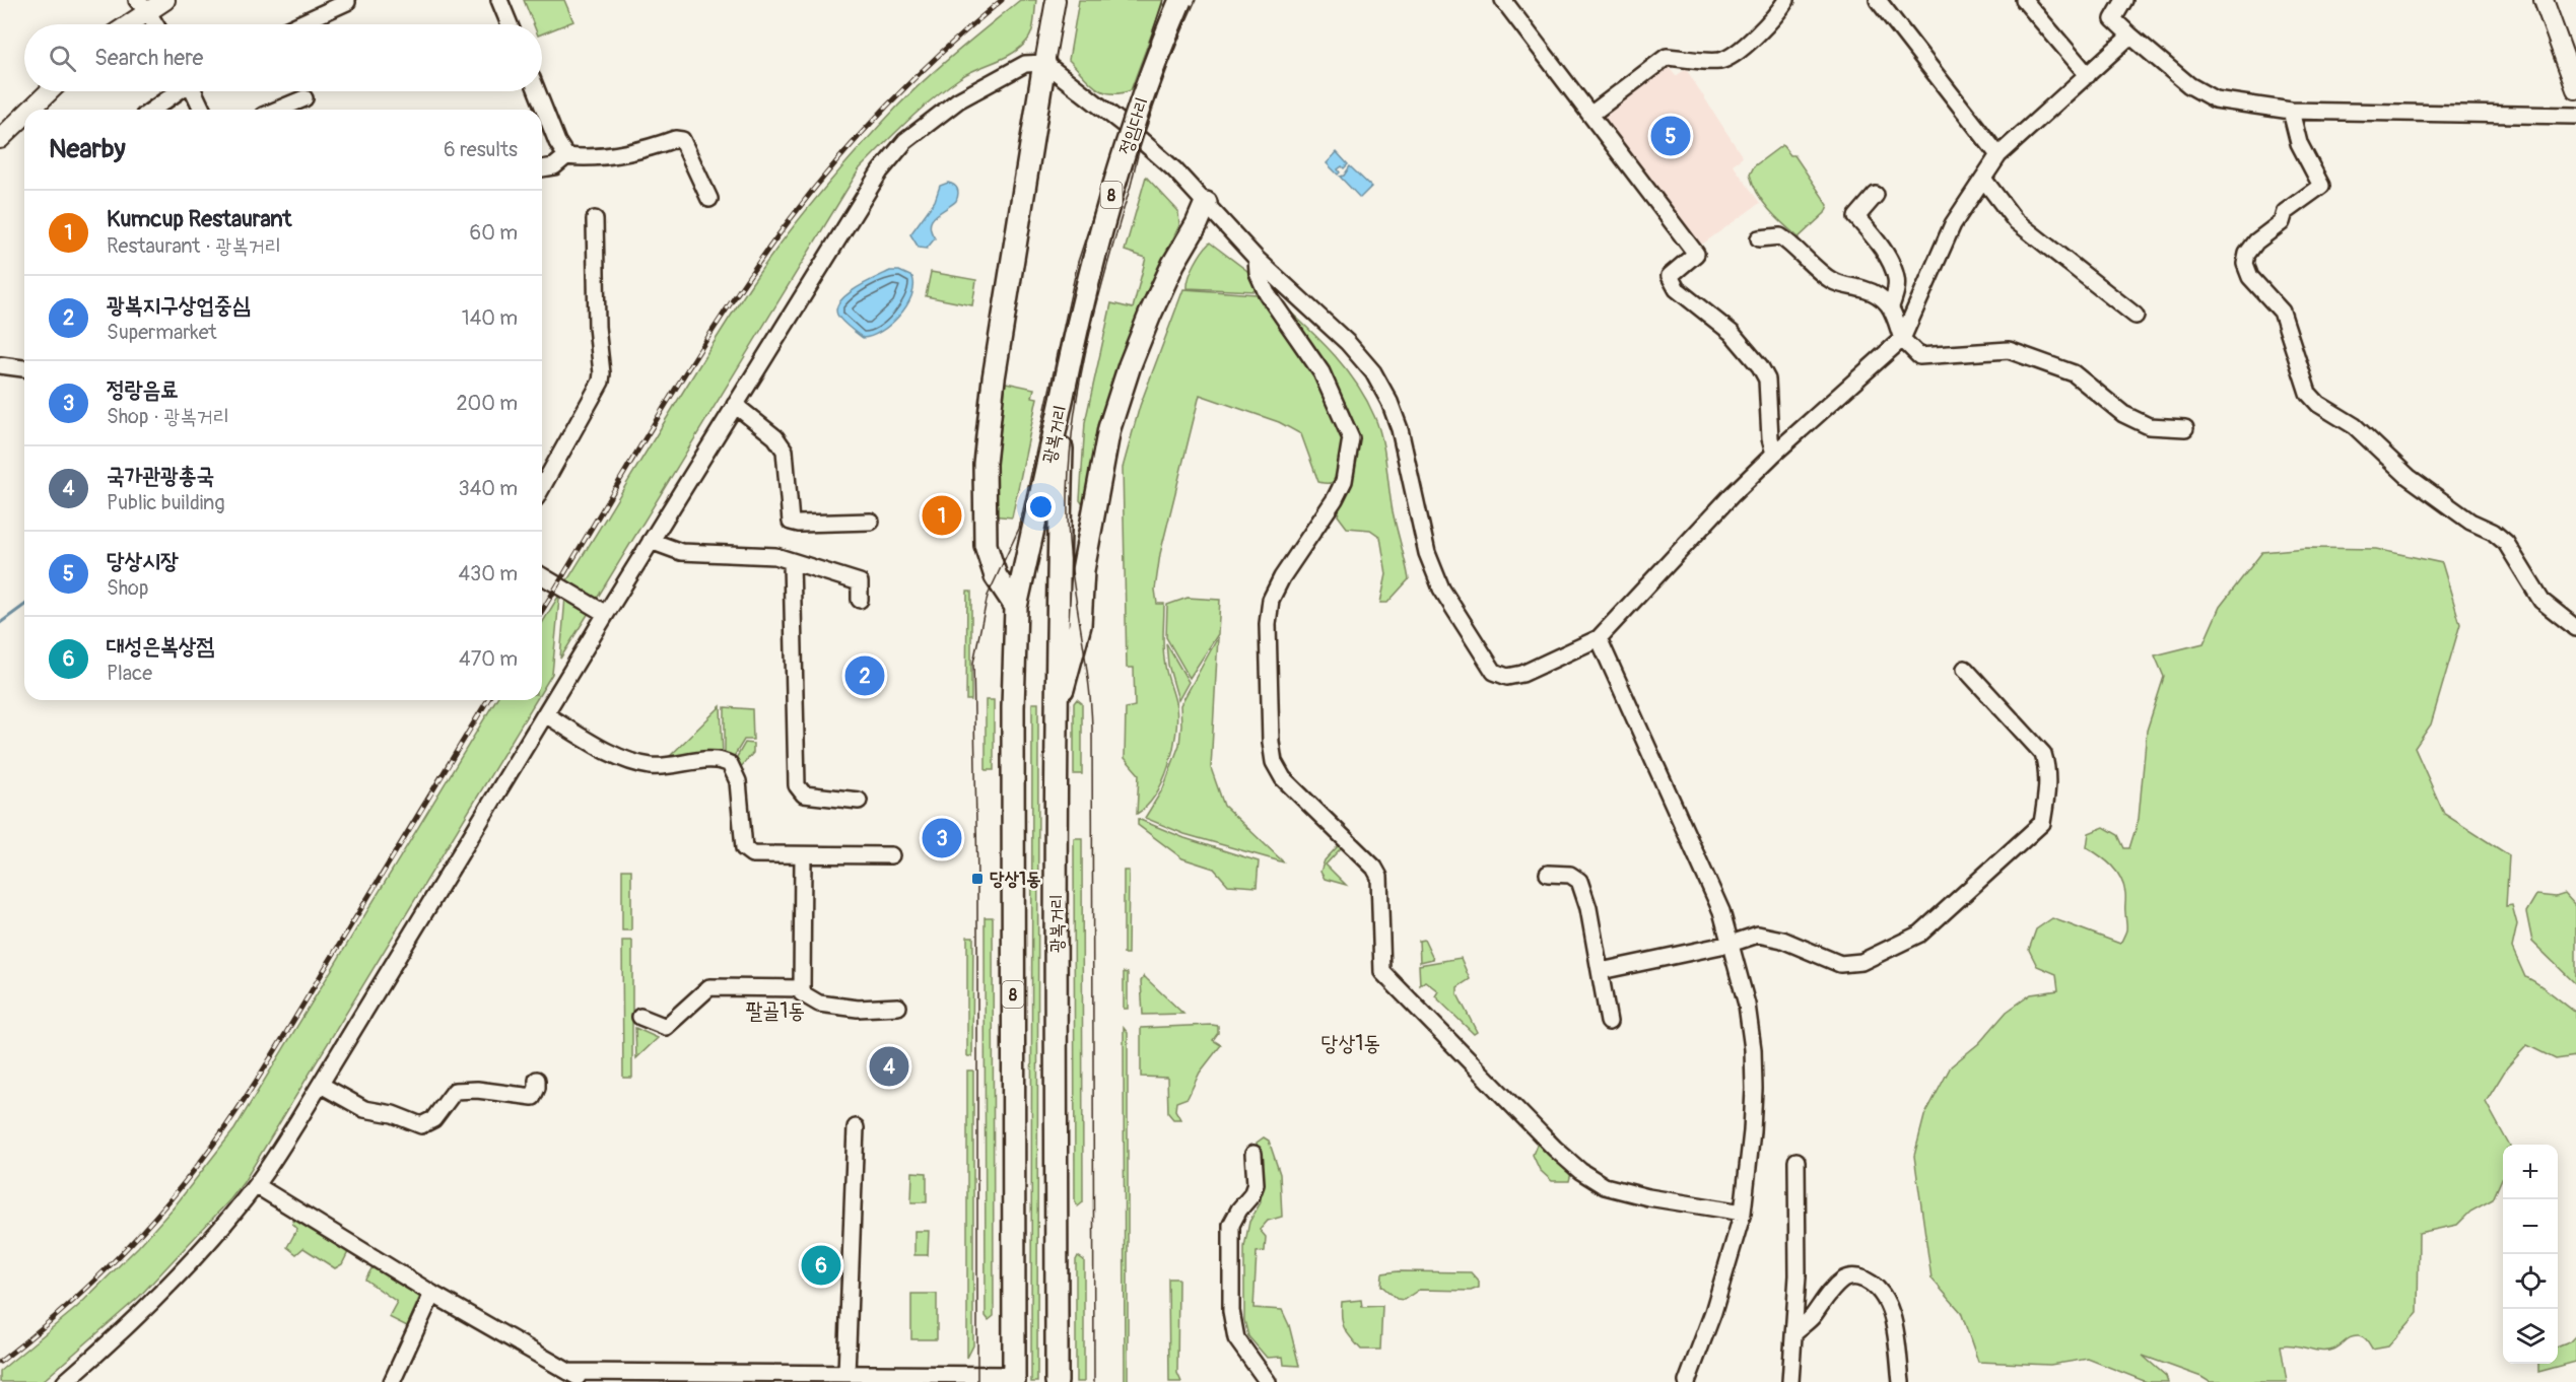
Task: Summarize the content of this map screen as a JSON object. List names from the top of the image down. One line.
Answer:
{"streets":{"highway":["정임다리","8","광복거리"]},"crossings":[["정임다리","광복거리"]],"districts":["팔골1동","당상1동"],"places":{"transit":["당상1동"]},"page":{"search":"Search here","heading":["Nearby","6 results"],"pins":["5","1","2","3","4","6"],"list":[{"mark":"1","name":"Kumcup Restaurant","note":"Restaurant · 광복거리","value":"60 m"},{"mark":"2","name":"광복지구상업중심","note":"Supermarket","value":"140 m"},{"mark":"3","name":"정랑음료","note":"Shop · 광복거리","value":"200 m"},{"mark":"4","name":"국가관광총국","note":"Public building","value":"340 m"},{"mark":"5","name":"당상시장","note":"Shop","value":"430 m"},{"mark":"6","name":"대성은복상점","note":"Place","value":"470 m"}],"map_buttons":["+","−"]}}
